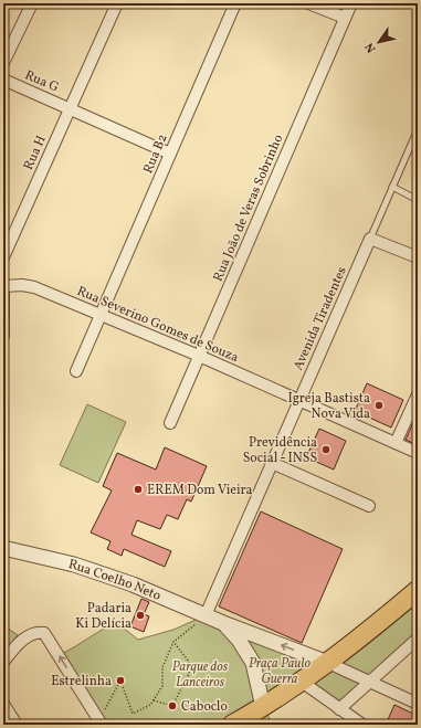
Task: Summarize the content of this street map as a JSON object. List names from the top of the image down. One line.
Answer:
{"streets":{"street":["Rua G","Rua H","Rua B2","Rua João de Veras Sobrinho","Avenida Tiradentes","Rua Severino Gomes de Souza","Rua Coelho Neto"]},"crossings":[["Rua G","Rua H"],["Rua G","Rua B2"],["Rua B2","Rua Severino Gomes de Souza"],["Rua João de Veras Sobrinho","Rua Severino Gomes de Souza"],["Avenida Tiradentes","Rua Severino Gomes de Souza"],["Avenida Tiradentes","Rua Coelho Neto"]],"parks":["Praça Paulo Guerra","Parque dos Lanceiros"],"places":["Igreja Bastista Nova Vida","Previdência Social - INSS","EREM Dom Vieira","Padaria Ki Delícia","Estrelinha","Caboclo"],"north":"bottom left"}
